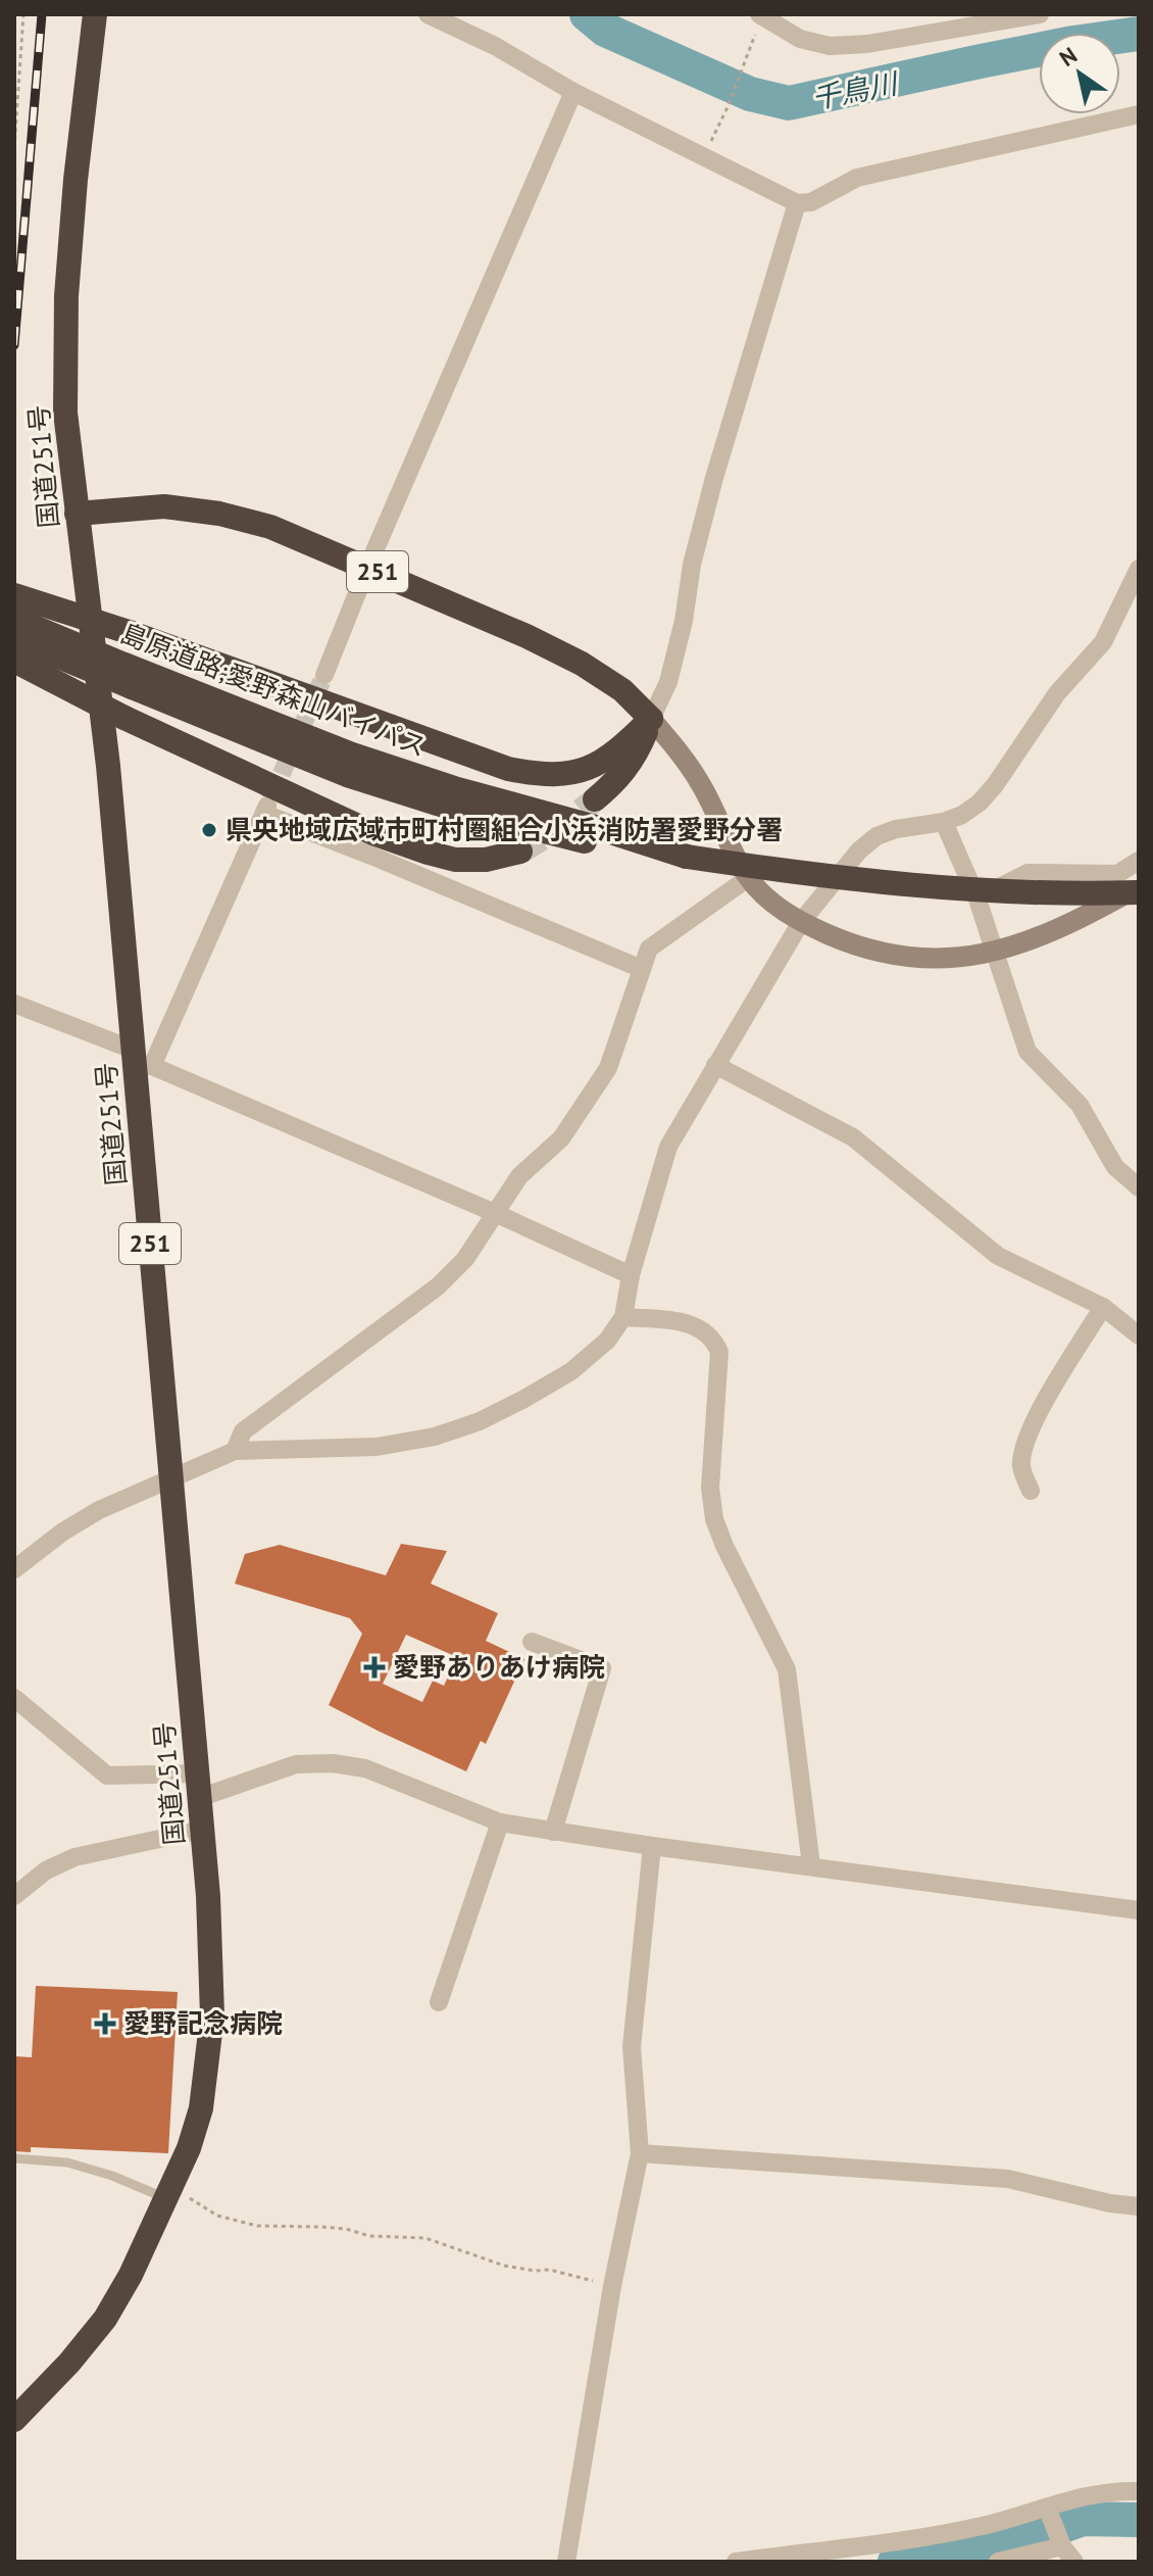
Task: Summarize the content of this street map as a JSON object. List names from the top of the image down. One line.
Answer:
{"streets":{"highway":["国道251号","251","島原道路;愛野森山バイパス"]},"crossings":[["国道251号","251"]],"water":["千鳥川"],"places":{"other":["県央地域広域市町村圏組合小浜消防署愛野分署"],"health":["愛野ありあけ病院","愛野記念病院"]},"north":"top left"}
